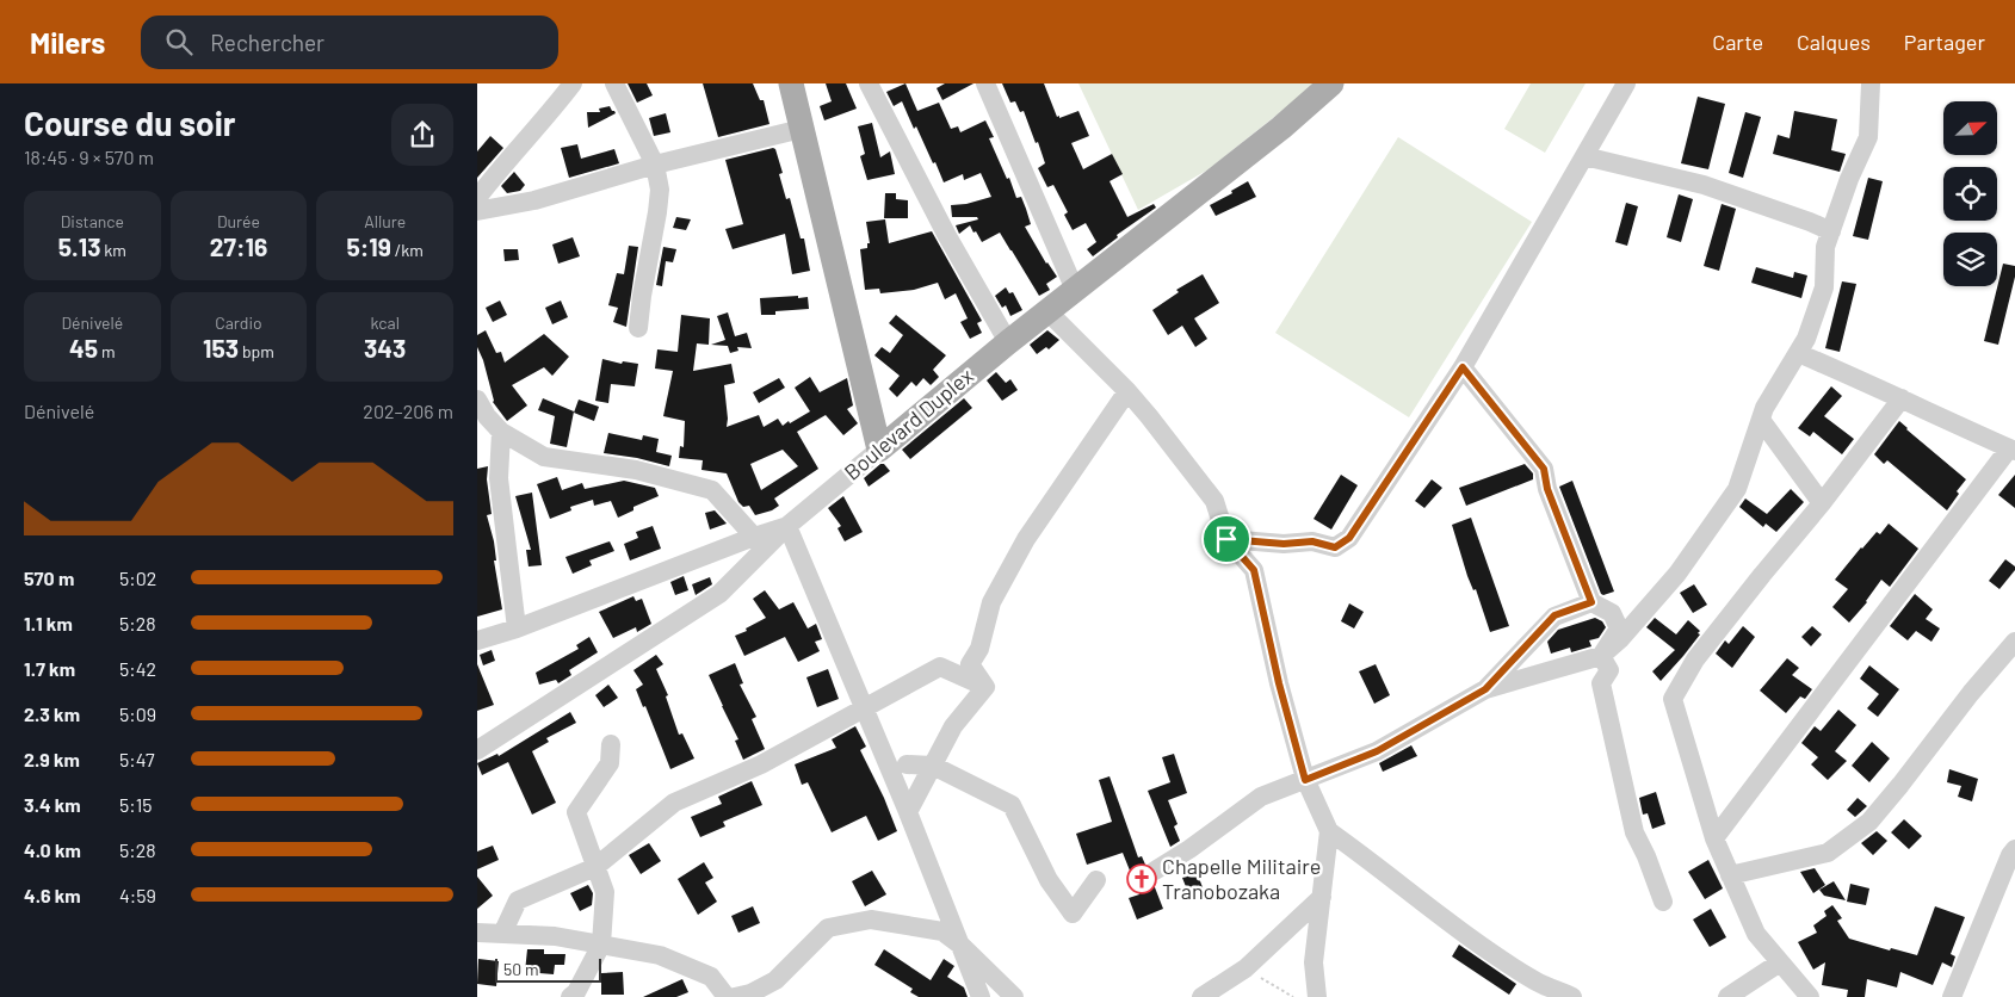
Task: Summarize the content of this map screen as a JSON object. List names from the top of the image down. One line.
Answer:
{"streets":{"main road":["Boulevard Duplex"]},"places":{"church":["Chapelle Militaire Tranobozaka"]},"scale_bar":"50 m","north":"top right","page":{"header":"Milers","search":"Rechercher","nav":["Carte","Calques","Partager"],"heading":["Course du soir","18:45 · 9 × 570 m"],"stats":[["Distance","5.13 km"],["Durée","27:16"],["Allure","5:19 /km"],["Dénivelé","45 m"],["Cardio","153 bpm"],["kcal","343"]],"chart":["Dénivelé","202–206 m"],"list":[{"name":"570 m","note":"5:02"},{"name":"1.1 km","note":"5:28"},{"name":"1.7 km","note":"5:42"},{"name":"2.3 km","note":"5:09"},{"name":"2.9 km","note":"5:47"},{"name":"3.4 km","note":"5:15"},{"name":"4.0 km","note":"5:28"},{"name":"4.6 km","note":"4:59"}],"scale":"50 m"}}
